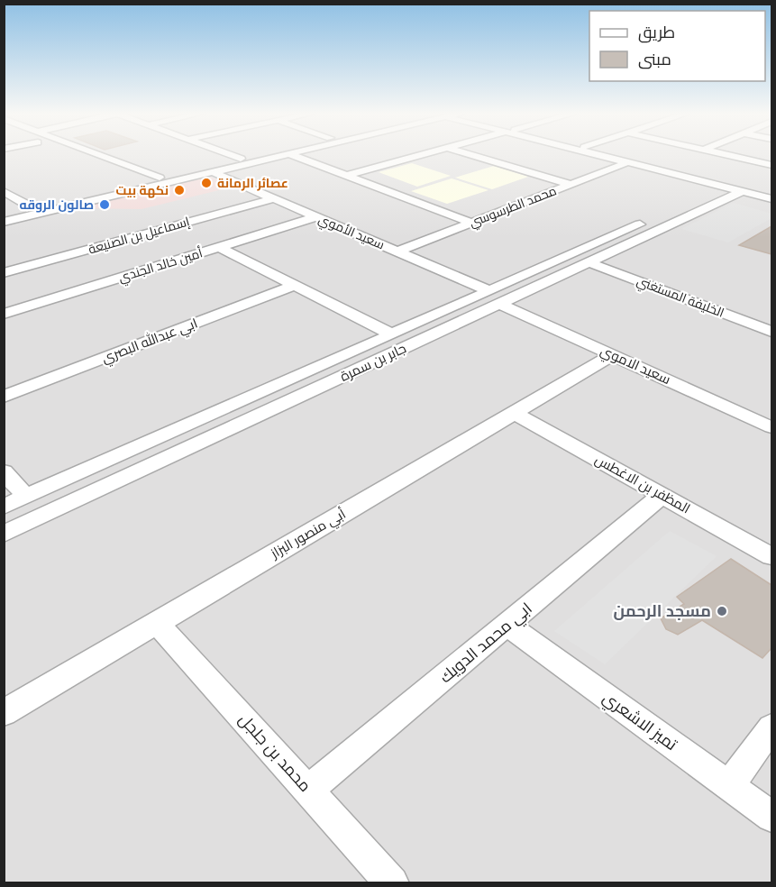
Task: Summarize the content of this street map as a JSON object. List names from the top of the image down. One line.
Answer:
{"streets":{"street":["محمد الطرسوسي","سعيد الأموي","إسماعيل بن الصنيعة","أمين خالد الجندي","الخليفة المستغني","ابي عبدالله البصري","جابر بن سمرة","سعيد الاموي","المظفر بن الاغطس","أبي منصور البزاز","ابي محمد الدويك","تميز الاشعري","محمد بن جلجل"]},"crossings":[["محمد الطرسوسي","سعيد الأموي"],["سعيد الأموي","إسماعيل بن الصنيعة"],["سعيد الأموي","أمين خالد الجندي"],["سعيد الأموي","جابر بن سمرة"],["سعيد الأموي","سعيد الاموي"],["الخليفة المستغني","جابر بن سمرة"],["جابر بن سمرة","سعيد الاموي"],["سعيد الاموي","أبي منصور البزاز"],["المظفر بن الاغطس","أبي منصور البزاز"],["المظفر بن الاغطس","ابي محمد الدويك"],["أبي منصور البزاز","محمد بن جلجل"],["ابي محمد الدويك","تميز الاشعري"],["ابي محمد الدويك","محمد بن جلجل"]],"places":["عصائر الرمانة","نكهة بيت","صالون الروقه","مسجد الرحمن"],"legend":["طريق","مبنى"]}
